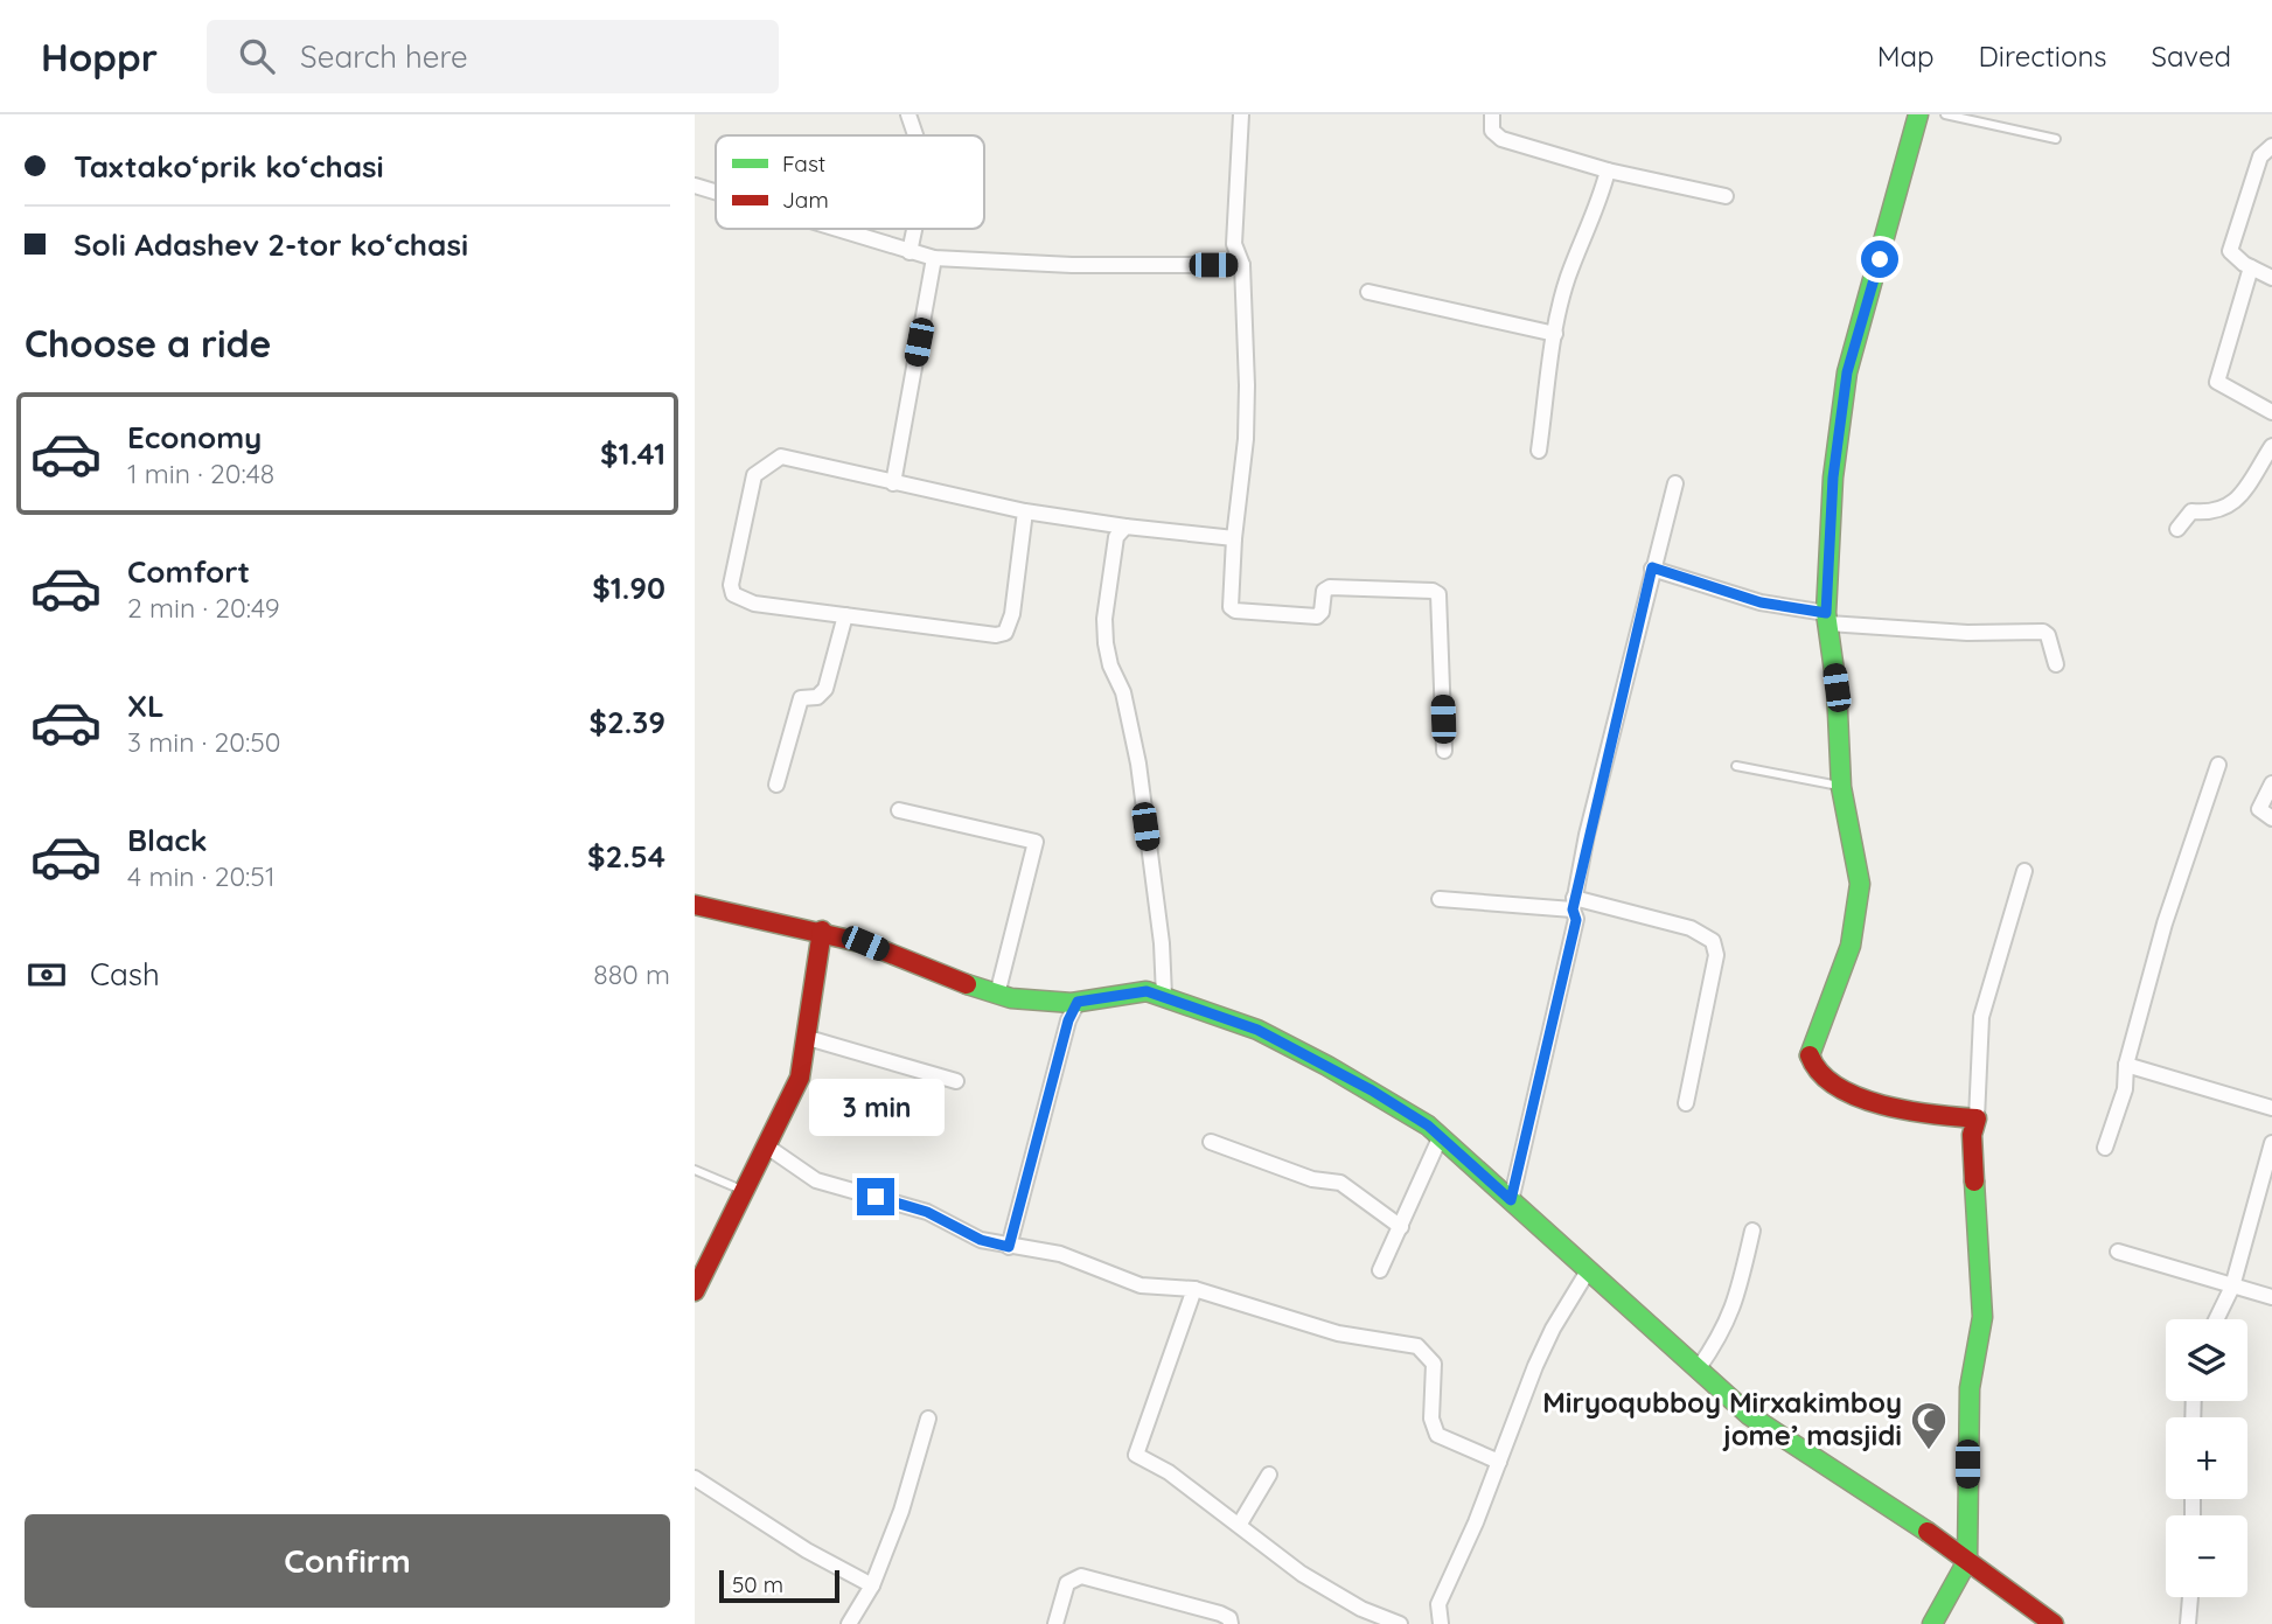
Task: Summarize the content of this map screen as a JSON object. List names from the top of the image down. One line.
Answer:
{"places":{"mosque":["Miryoqubboy Mirxakimboy jome’ masjidi"]},"legend":["Fast","Jam"],"scale_bar":"50 m","page":{"header":"Hoppr","search":"Search here","nav":["Map","Directions","Saved"],"banner":["Taxtakoʻprik koʻchasi","Soli Adashev 2-tor koʻchasi"],"heading":"Choose a ride","list":[{"name":"Economy","note":"1 min · 20:48","value":"$1.41"},{"name":"Comfort","note":"2 min · 20:49","value":"$1.90"},{"name":"XL","note":"3 min · 20:50","value":"$2.39"},{"name":"Black","note":"4 min · 20:51","value":"$2.54"}],"pay":["Cash","880 m"],"bubble":"3 min","map_buttons":["+","−"],"buttons":"Confirm","scale":"50 m"}}
